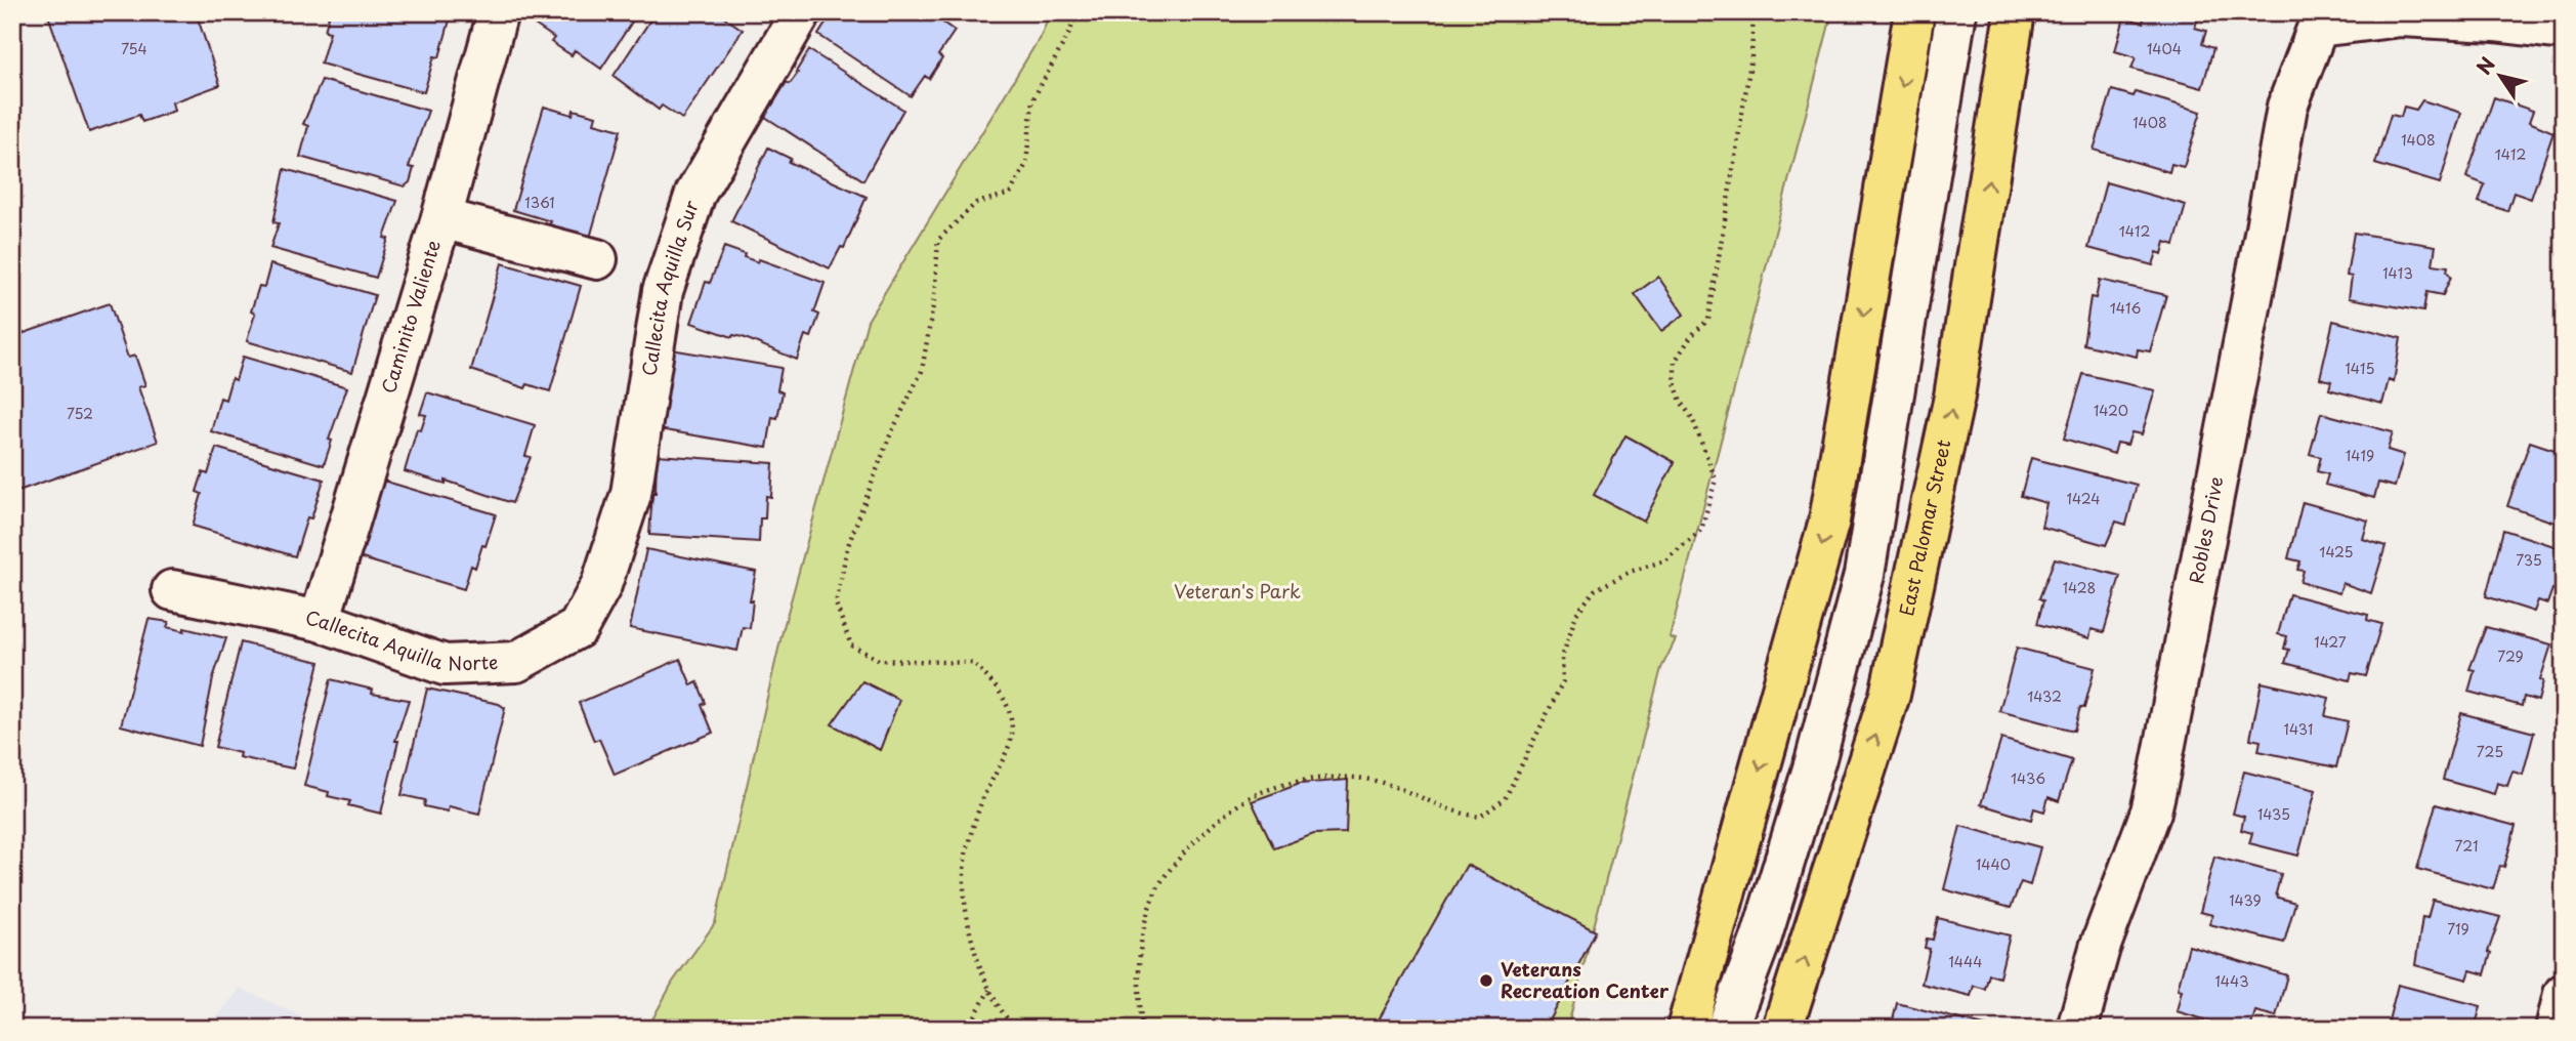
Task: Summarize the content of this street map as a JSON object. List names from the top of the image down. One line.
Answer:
{"streets":{"main road":["East Palomar Street"],"street":["Callecita Aquilla Sur","Caminito Valiente","Robles Drive","Callecita Aquilla Norte"]},"crossings":[["Callecita Aquilla Sur","Callecita Aquilla Norte"],["Caminito Valiente","Callecita Aquilla Norte"]],"parks":["Veteran's Park"],"places":["Veterans Recreation Center"],"house_numbers":["754","1404","1408","1408","1412","1361","1412","1413","1416","1415","1420","752","1419","1424","1425","735","1428","1427","729","1432","1431","725","1436","1435","721","1440","1439","719","1444","1443"],"north":"top left"}
